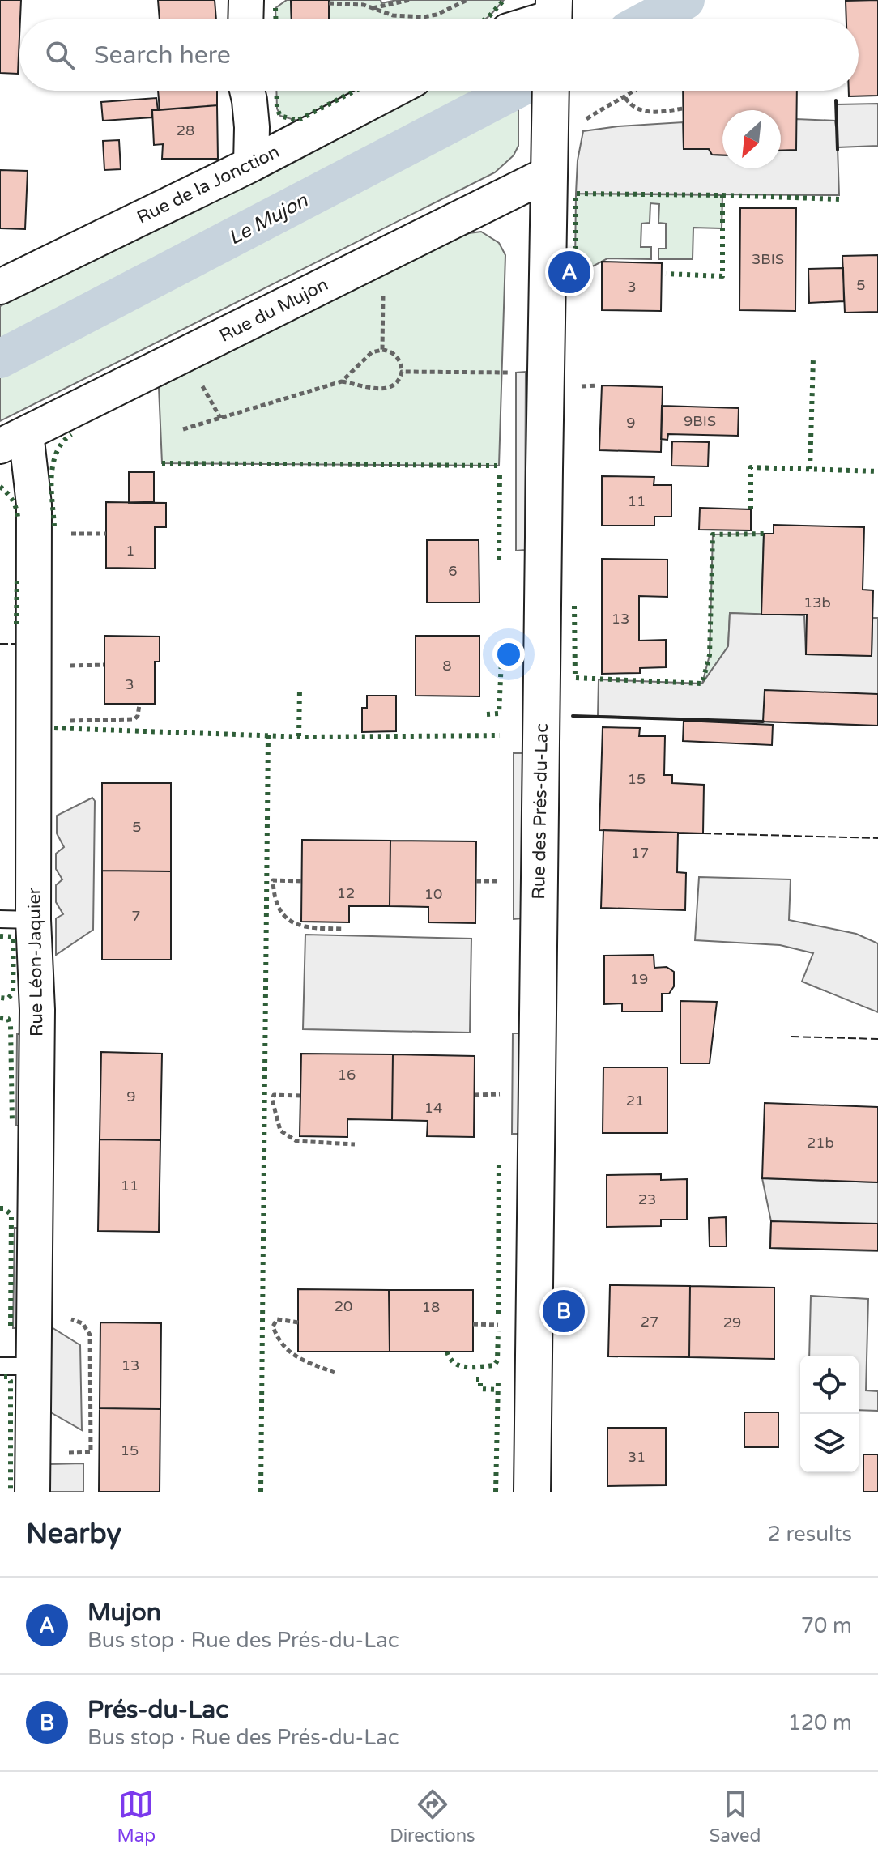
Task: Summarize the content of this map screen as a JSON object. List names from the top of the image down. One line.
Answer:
{"streets":{"street":["Rue de la Jonction","Rue du Mujon","Rue des Prés-du-Lac","Rue Léon-Jaquier"]},"crossings":[["Rue du Mujon","Rue des Prés-du-Lac"],["Rue du Mujon","Rue Léon-Jaquier"]],"water":["Le Mujon"],"house_numbers":["28","3BIS","5","3","9BIS","9","11","1","6","13b","13","8","3","15","5","17","12","10","7","19","16","9","21","14","21b","11","23","20","18","27","29","13","15","31"],"north":"bottom left","page":{"search":"Search here","pins":["A","B"],"heading":["Nearby","2 results"],"list":[{"mark":"A","name":"Mujon","note":"Bus stop · Rue des Prés-du-Lac","value":"70 m"},{"mark":"B","name":"Prés-du-Lac","note":"Bus stop · Rue des Prés-du-Lac","value":"120 m"}],"nav":["Map","Directions","Saved"]}}
